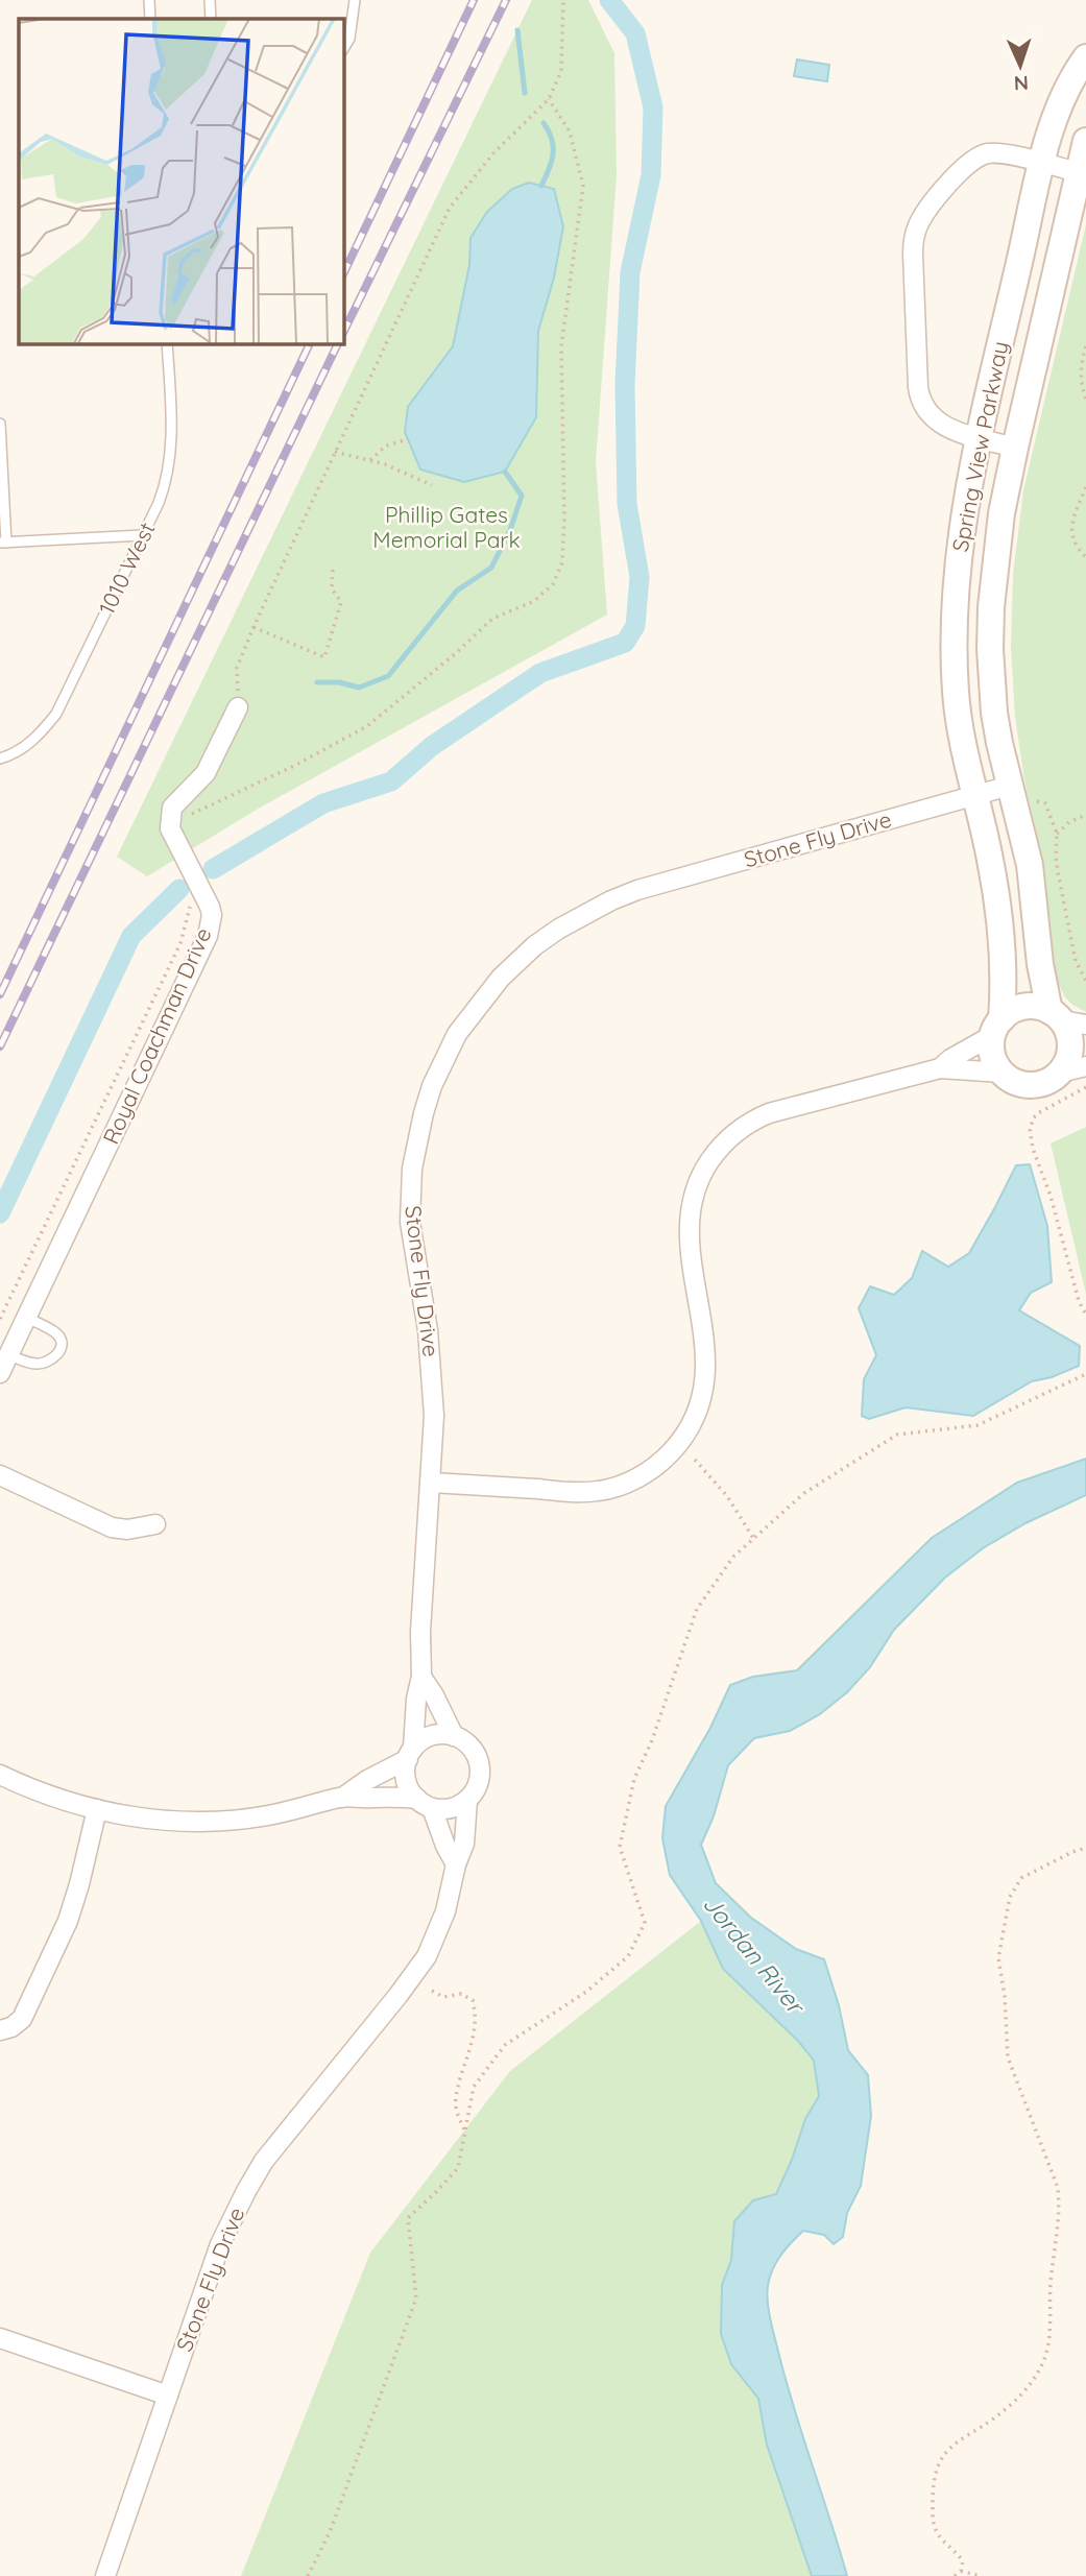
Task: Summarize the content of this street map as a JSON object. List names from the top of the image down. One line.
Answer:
{"streets":{"street":["Spring View Parkway","Stone Fly Drive","Royal Coachman Drive"],"lane":["1010 West"]},"crossings":[["Spring View Parkway","Stone Fly Drive"]],"water":["Jordan River"],"parks":["Phillip Gates Memorial Park"],"north":"bottom"}
